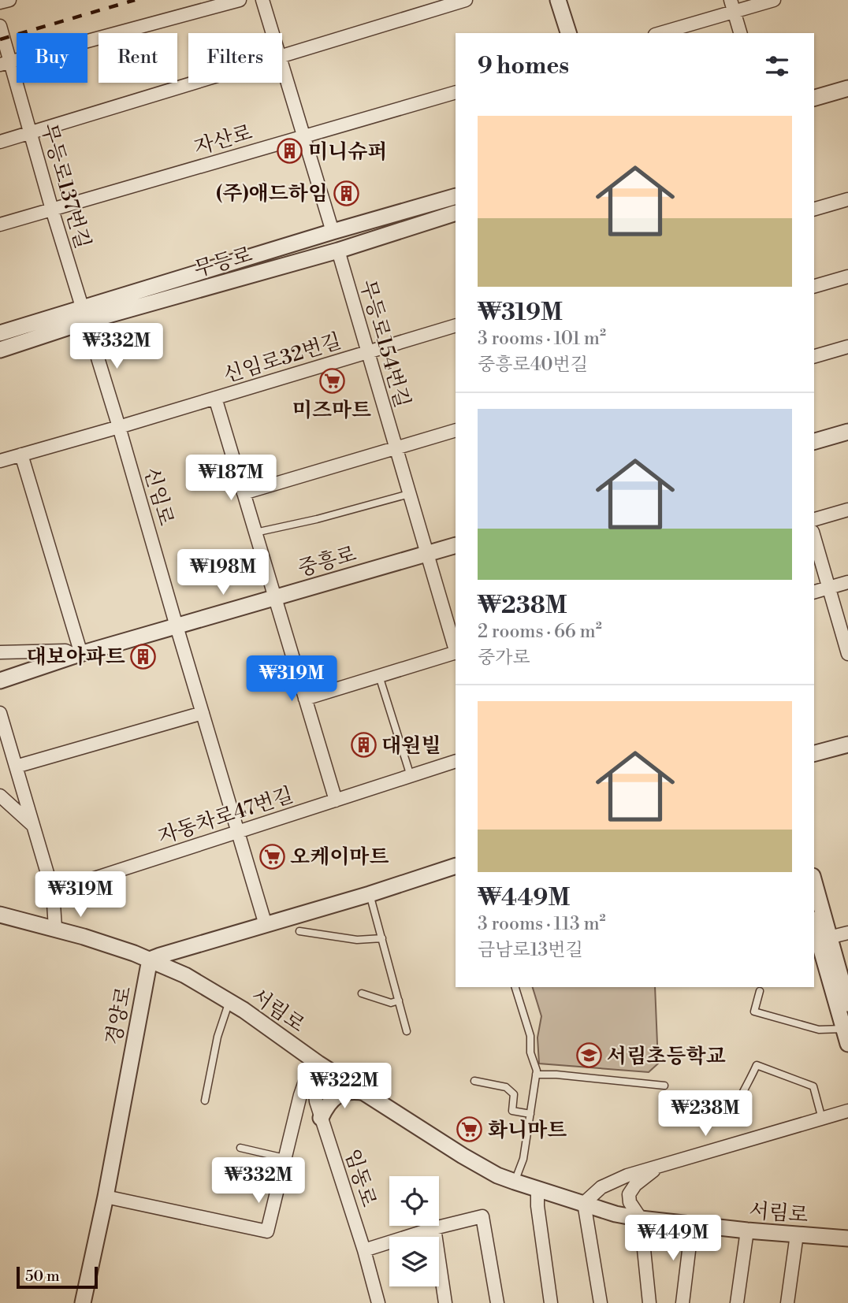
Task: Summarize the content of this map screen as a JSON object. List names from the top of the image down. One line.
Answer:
{"streets":{"street":["자산로","무등로137번길","무등로","무등로154번길","신임로32번길","신임로","중흥로","자동차로47번길","서림로","경양로","임동로"]},"crossings":[["자산로","무등로137번길"],["무등로137번길","무등로"],["무등로137번길","신임로"],["무등로","무등로154번길"],["무등로","신임로"],["무등로154번길","신임로32번길"],["무등로154번길","중흥로"],["신임로32번길","신임로"],["신임로","중흥로"],["신임로","자동차로47번길"],["서림로","경양로"],["서림로","임동로"]],"places":{"building":["미니슈퍼","(주)애드하임","대보아파트","대원빌"],"supermarket":["미즈마트","오케이마트","화니마트"],"school or university":["서림초등학교"]},"scale_bar":"50 m","page":{"chip":["Buy","Rent","Filters"],"heading":"9 homes","list":[{"name":"₩319M","note":"3 rooms · 101 m² · 중흥로40번길"},{"name":"₩238M","note":"2 rooms · 66 m² · 중가로"},{"name":"₩449M","note":"3 rooms · 113 m² · 금남로13번길"}],"price":["₩332M","₩187M","₩198M","₩319M","₩319M","₩322M","₩238M","₩332M","₩449M"],"scale":"50 m"}}
